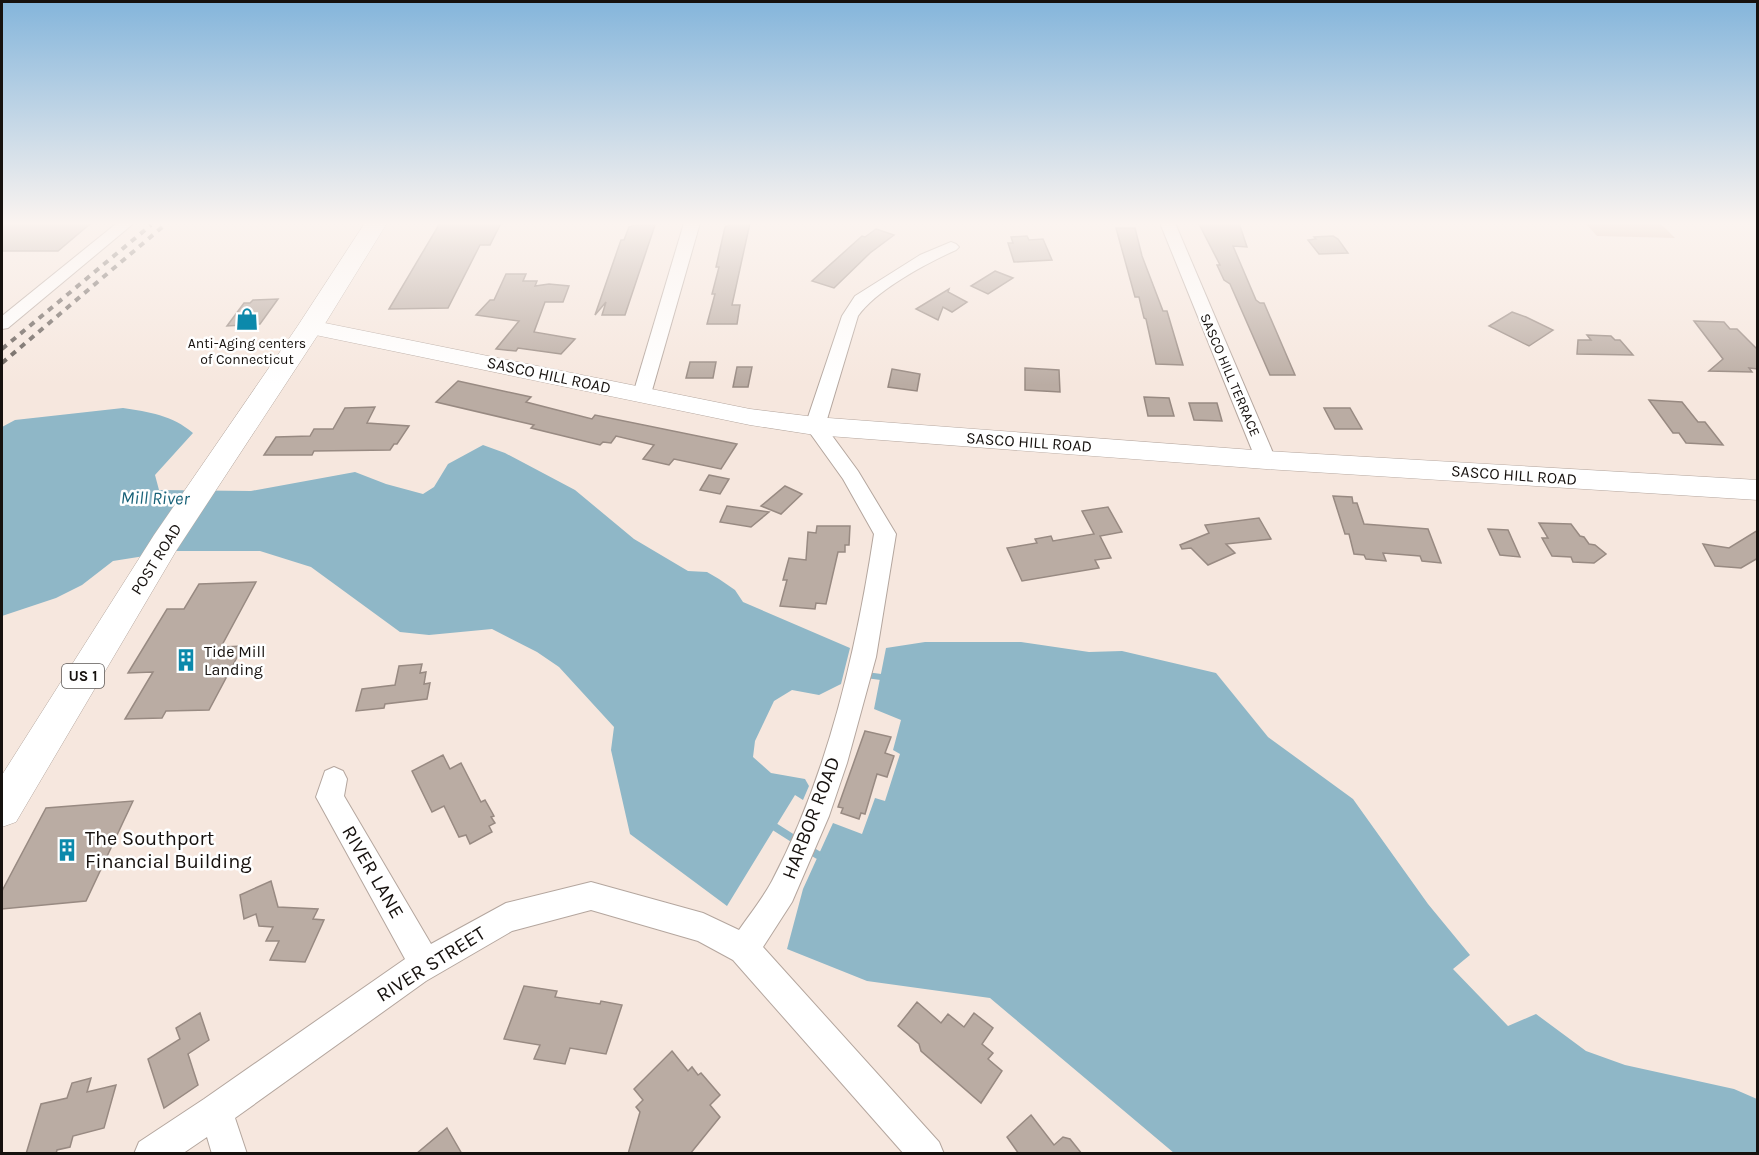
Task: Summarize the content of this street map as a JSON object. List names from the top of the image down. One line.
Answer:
{"streets":{"main road":["POST ROAD","US 1"],"street":["SASCO HILL ROAD","SASCO HILL TERRACE","HARBOR ROAD","RIVER LANE","RIVER STREET"]},"crossings":[["SASCO HILL ROAD","SASCO HILL TERRACE"],["SASCO HILL ROAD","POST ROAD"],["SASCO HILL ROAD","HARBOR ROAD"],["HARBOR ROAD","RIVER STREET"],["RIVER LANE","RIVER STREET"]],"water":["Mill River"],"places":{"shop":["Anti-Aging centers of Connecticut"],"building":["Tide Mill Landing","The Southport Financial Building"]}}
